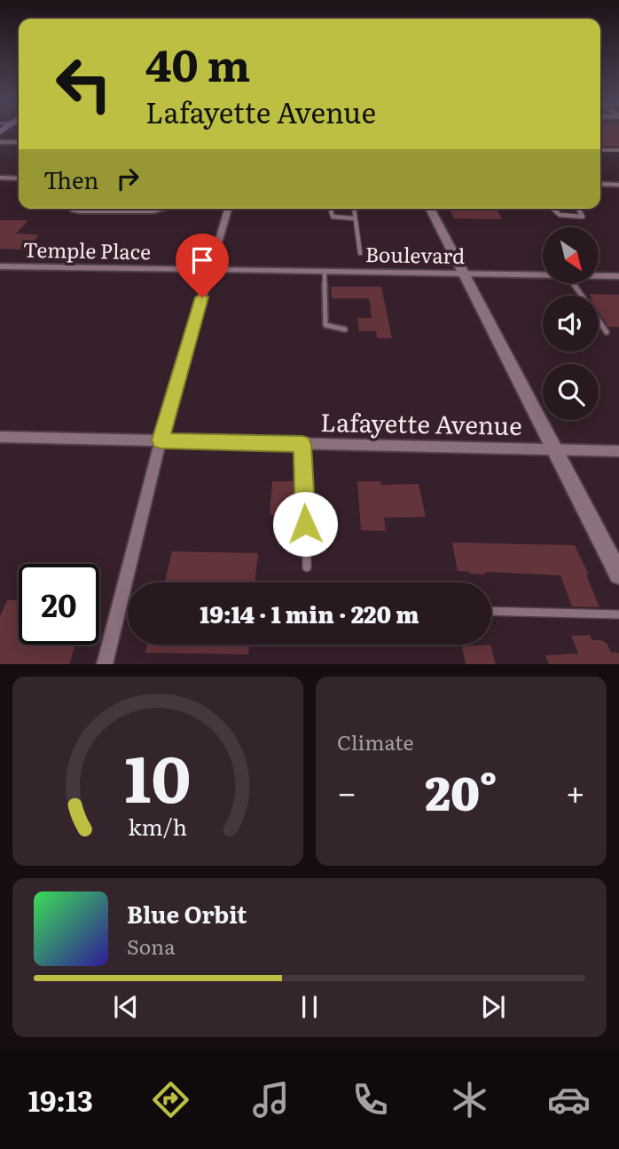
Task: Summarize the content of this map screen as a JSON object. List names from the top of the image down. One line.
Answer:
{"streets":{"street":["Temple Place","Boulevard","Lafayette Avenue"]},"crossings":[["Temple Place","Boulevard"]],"north":"bottom right","page":{"turn":["40 m","Lafayette Avenue"],"then":"Then","limit":"20","trip":"19:14 · 1 min · 220 m","tile":"Climate","heat":["−","20°","+"],"song":["Blue Orbit","Sona"],"tabs":"19:13","gauge":["10","km/h"]}}
